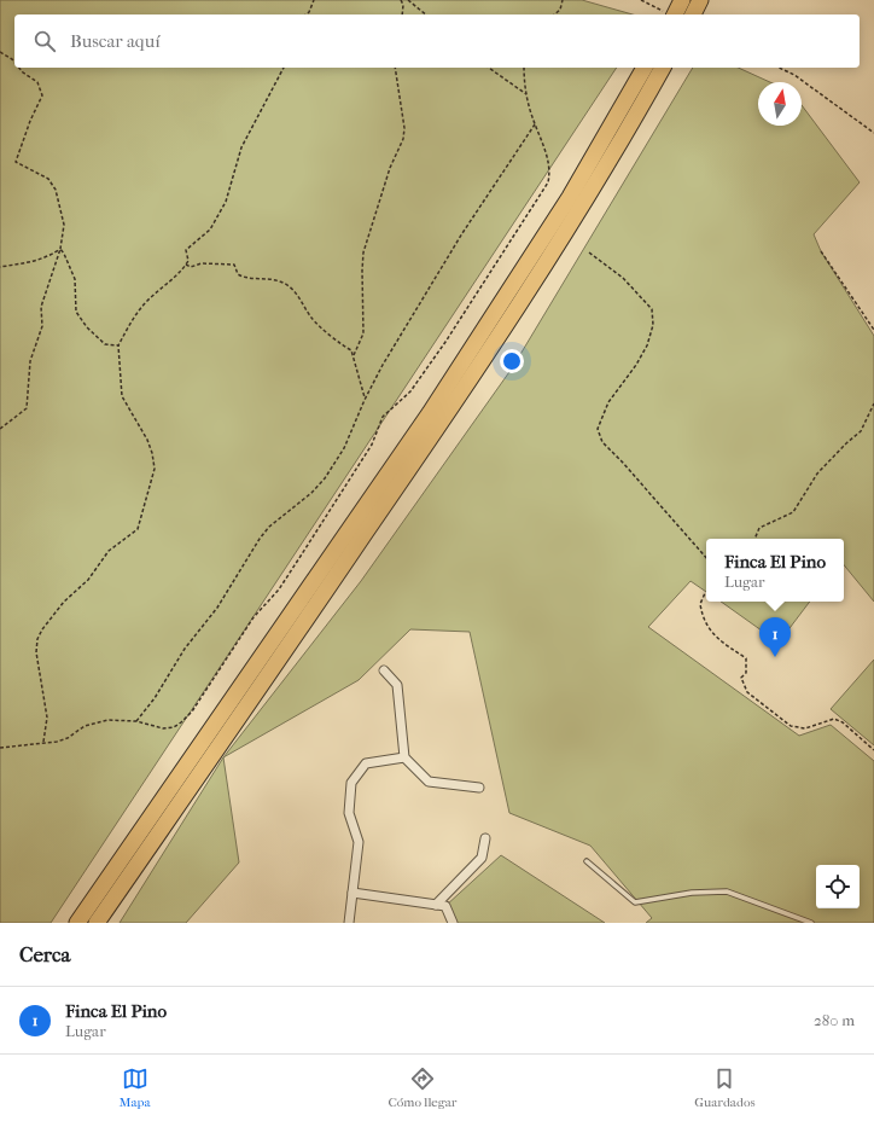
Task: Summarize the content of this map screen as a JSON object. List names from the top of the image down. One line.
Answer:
{"north":"top","page":{"search":"Buscar aquí","popup":["Finca El Pino","Lugar"],"pins":"1","heading":"Cerca","list":[{"mark":"1","name":"Finca El Pino","note":"Lugar","value":"280 m"}],"nav":["Mapa","Cómo llegar","Guardados"]}}
